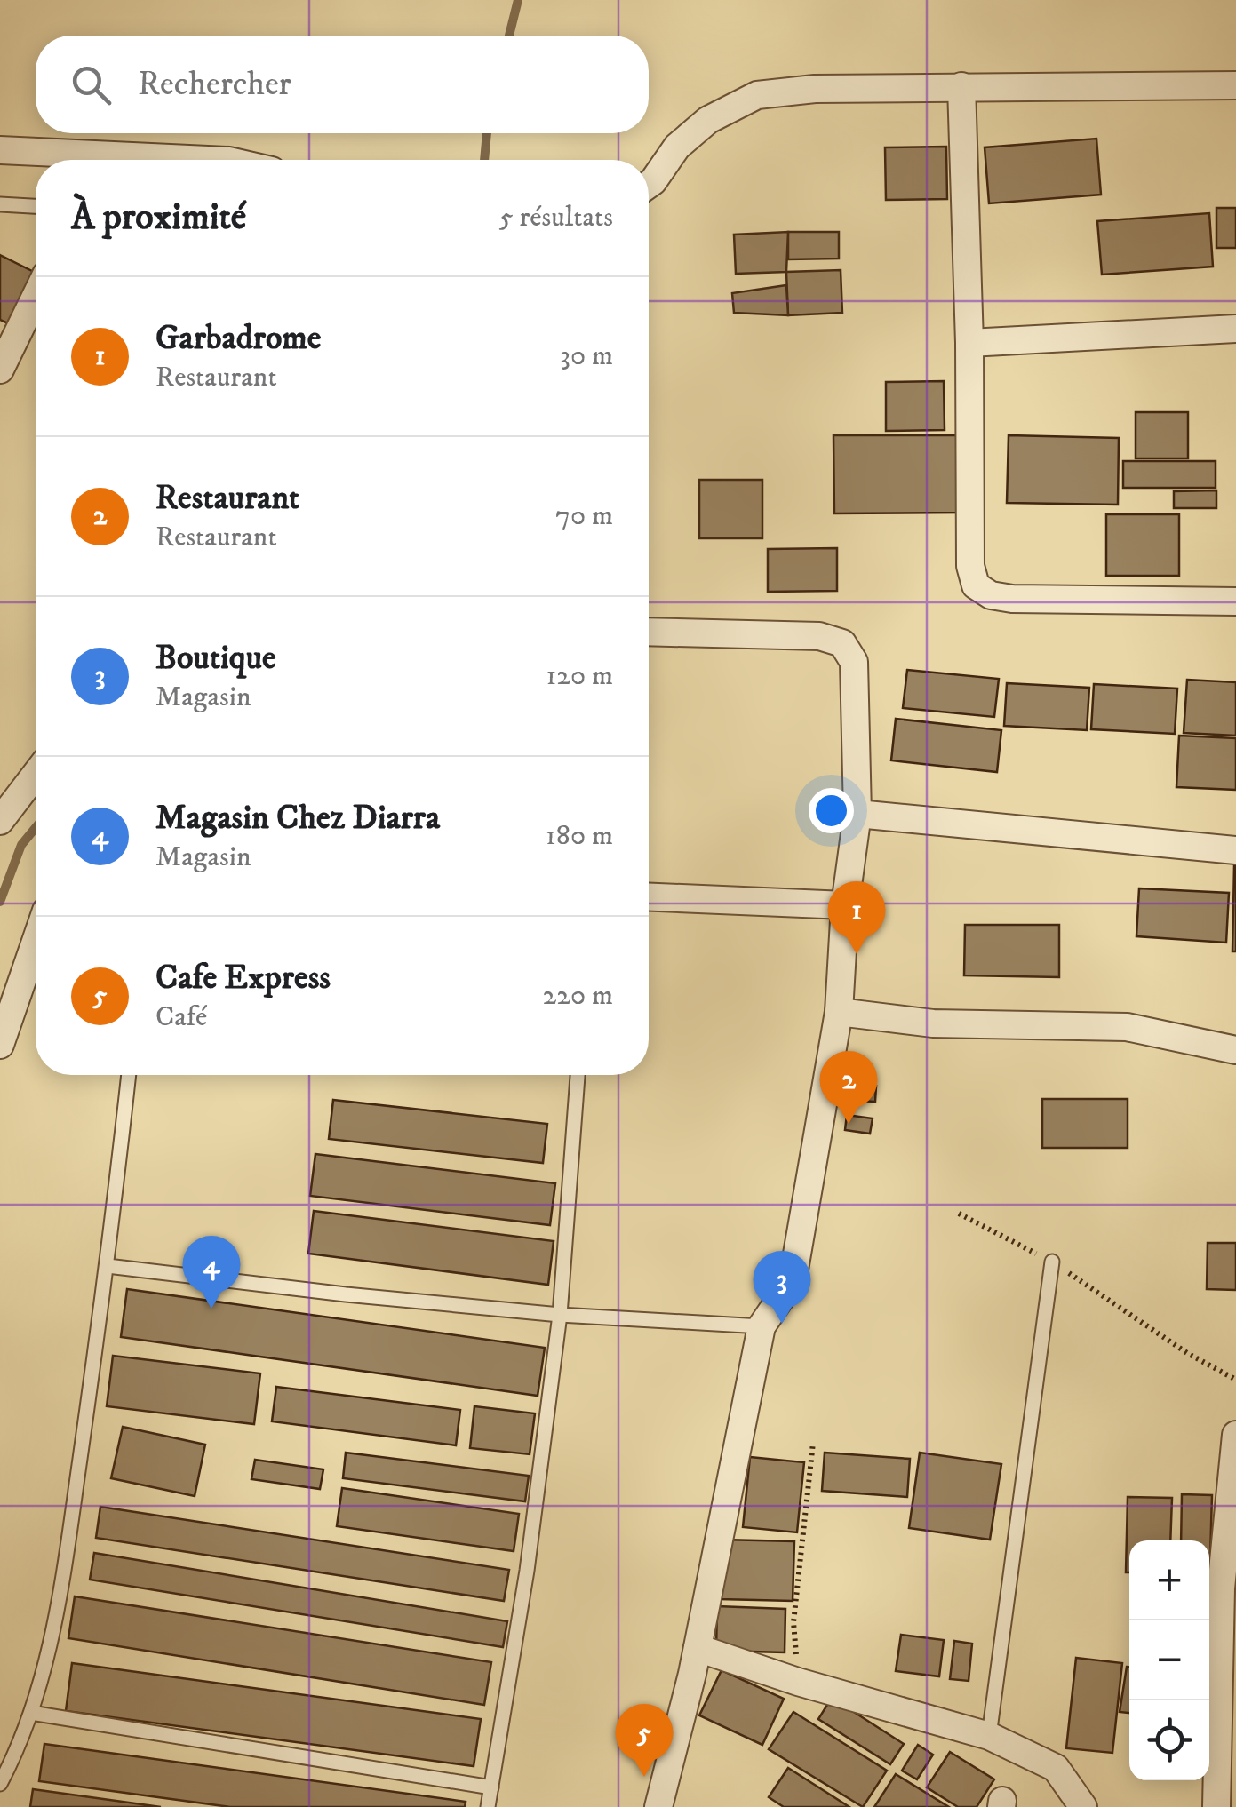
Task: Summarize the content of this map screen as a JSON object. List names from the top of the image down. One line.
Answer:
{"page":{"search":"Rechercher","heading":["À proximité","5 résultats"],"list":[{"mark":"1","name":"Garbadrome","note":"Restaurant","value":"30 m"},{"mark":"2","name":"Restaurant","note":"Restaurant","value":"70 m"},{"mark":"3","name":"Boutique","note":"Magasin","value":"120 m"},{"mark":"4","name":"Magasin Chez Diarra","note":"Magasin","value":"180 m"},{"mark":"5","name":"Cafe Express","note":"Café","value":"220 m"}],"pins":["1","2","4","3","5"],"map_buttons":["+","−"]}}
